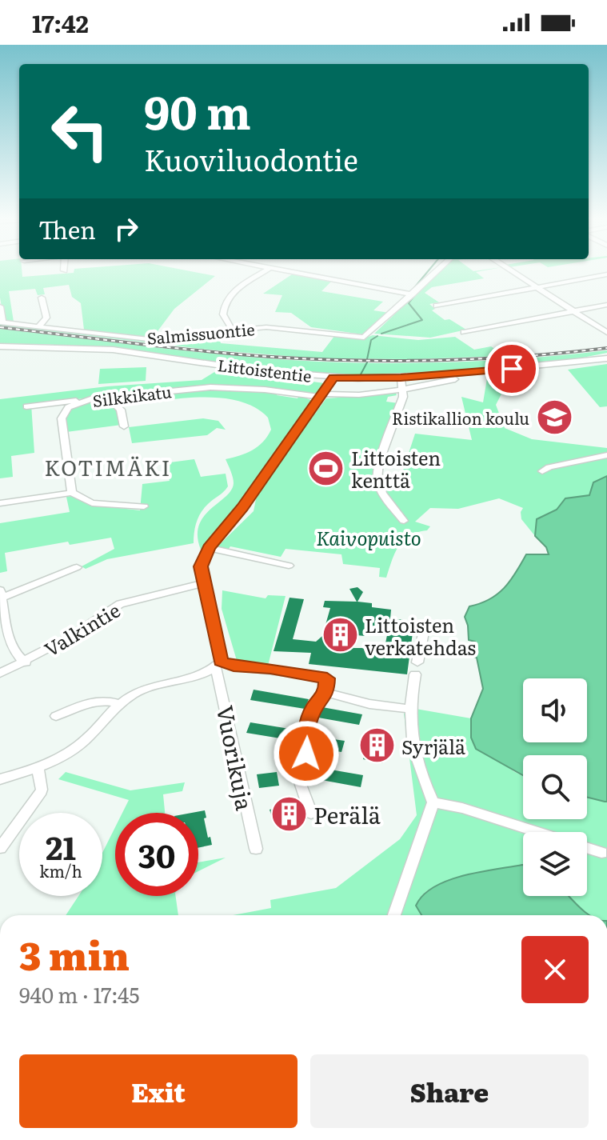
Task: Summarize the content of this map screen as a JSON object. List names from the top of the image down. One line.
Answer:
{"streets":{"street":["Salmissuontie","Littoistentie","Silkkikatu","Valkintie","Vuorikuja"]},"crossings":[["Valkintie","Vuorikuja"]],"districts":["KOTIMÄKI"],"parks":["Kaivopuisto"],"places":{"school or university":["Ristikallion koulu"],"sports":["Littoisten kenttä"],"building":["Littoisten verkatehdas","Syrjälä","Perälä"]},"page":{"status":"17:42","turn":["90 m","Kuoviluodontie"],"then":"Then","speed":"21 km/h","limit":"30","heading":["3 min","940 m · 17:45"],"buttons":["Exit","Share"]}}
